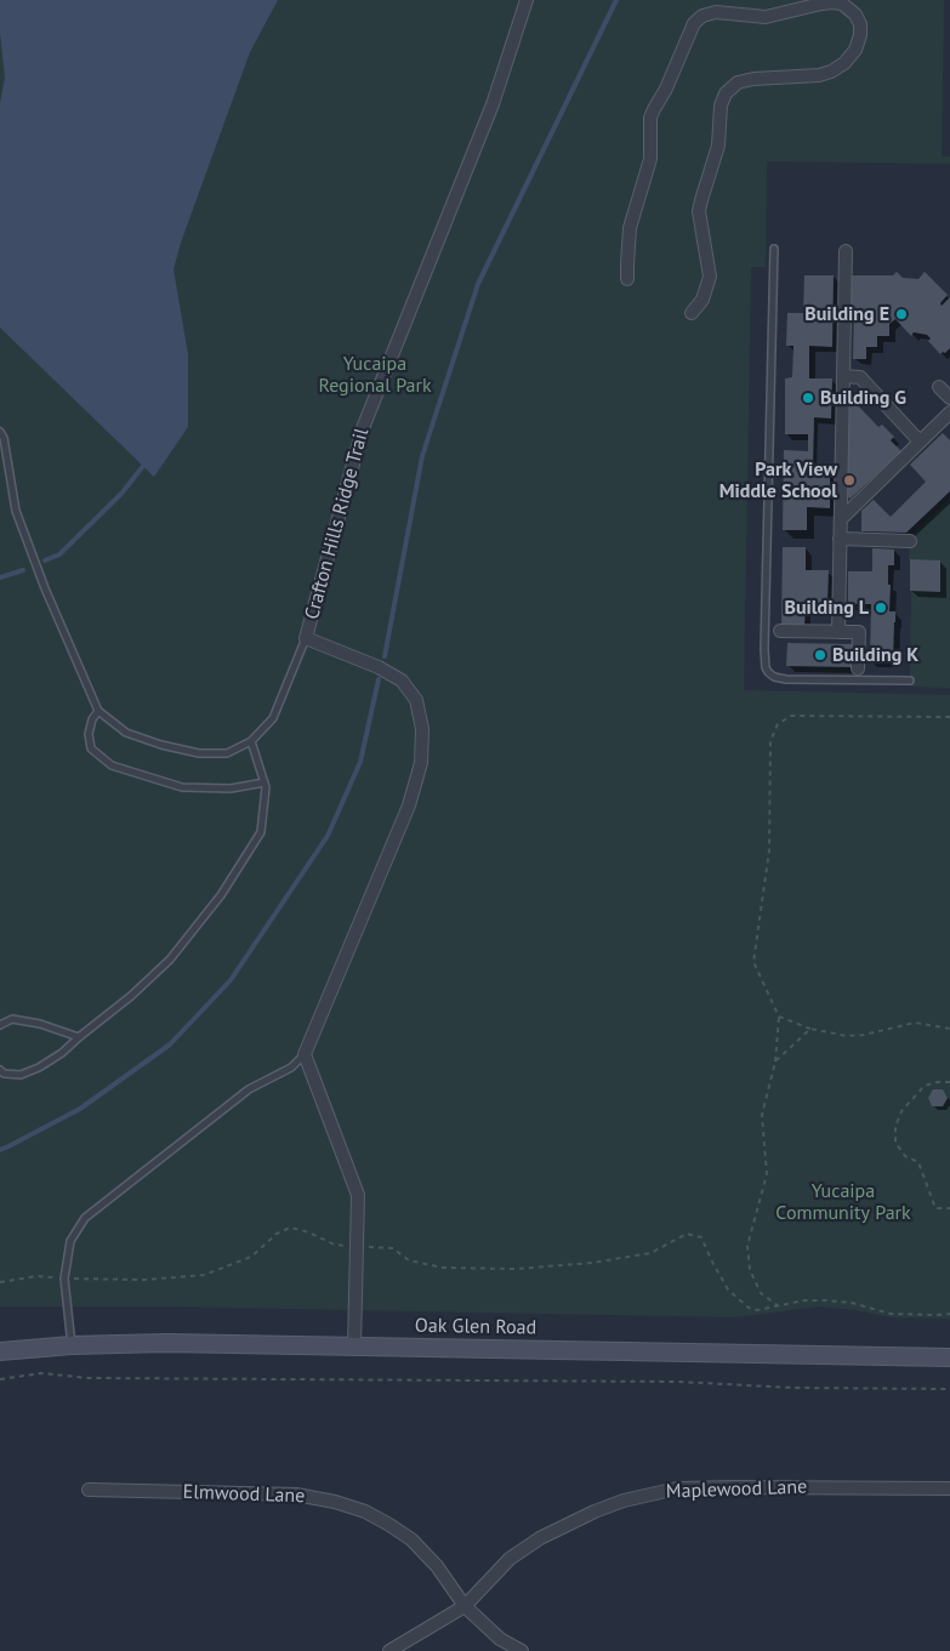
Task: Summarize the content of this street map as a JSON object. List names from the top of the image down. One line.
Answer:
{"streets":{"main road":["Oak Glen Road"],"street":["Crafton Hills Ridge Trail","Maplewood Lane","Elmwood Lane"]},"crossings":[["Maplewood Lane","Elmwood Lane"]],"parks":["Yucaipa Regional Park","Yucaipa Community Park"],"places":["Building E","Building G","Park View Middle School","Building L","Building K"]}
